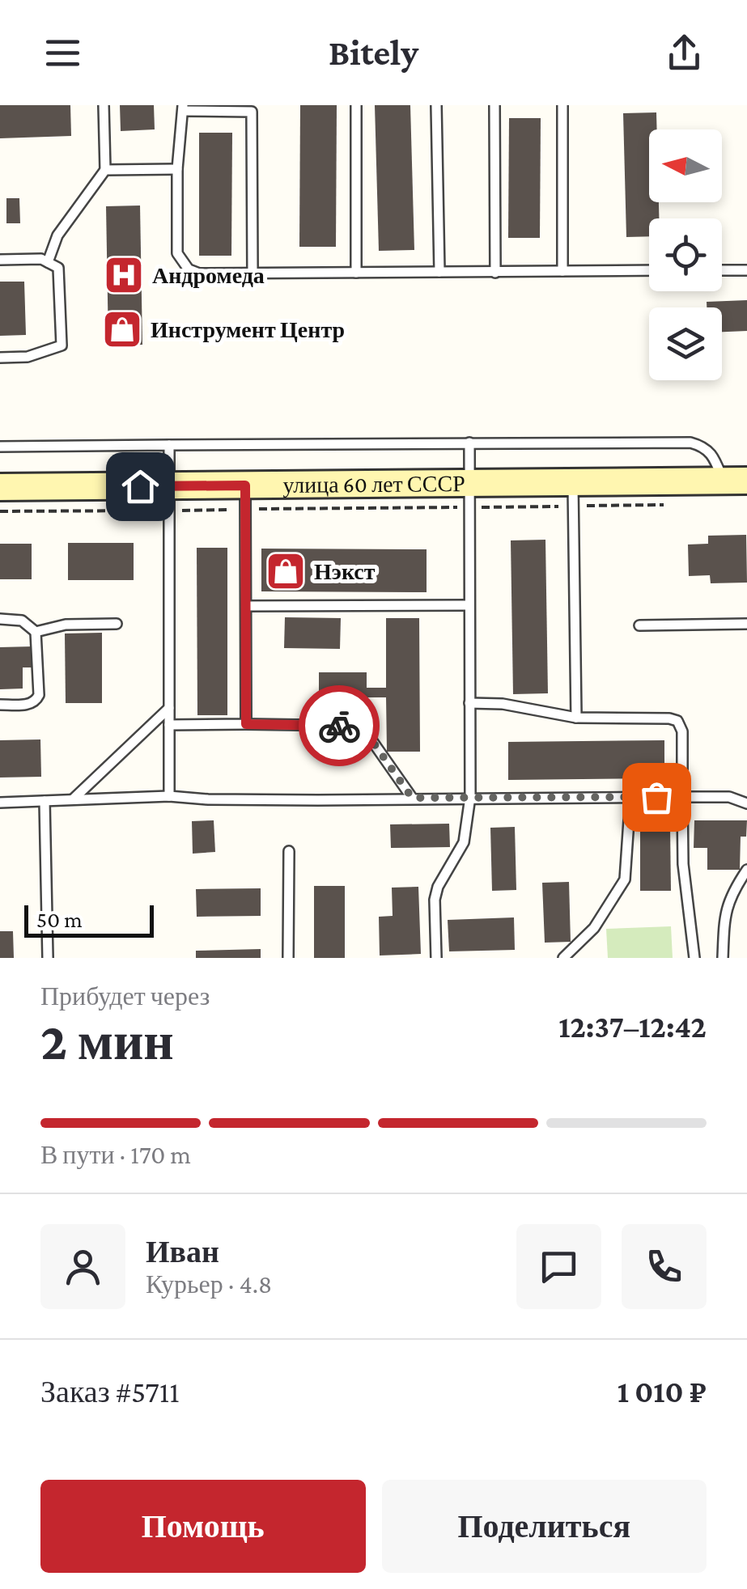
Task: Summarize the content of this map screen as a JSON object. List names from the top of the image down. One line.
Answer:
{"streets":{"main road":["улица 60 лет СССР"]},"places":{"hospital":["Андромеда"],"shop":["Инструмент Центр","Нэкст"]},"scale_bar":"50 m","north":"left","page":{"header":"Bitely","scale":"50 m","heading":["2 мин","Прибудет через","12:37–12:42"],"panel":["Иван","Курьер · 4.8","Заказ #5711","1 010 ₽"],"bar":"В пути · 170 m","buttons":["Помощь","Поделиться"]}}
